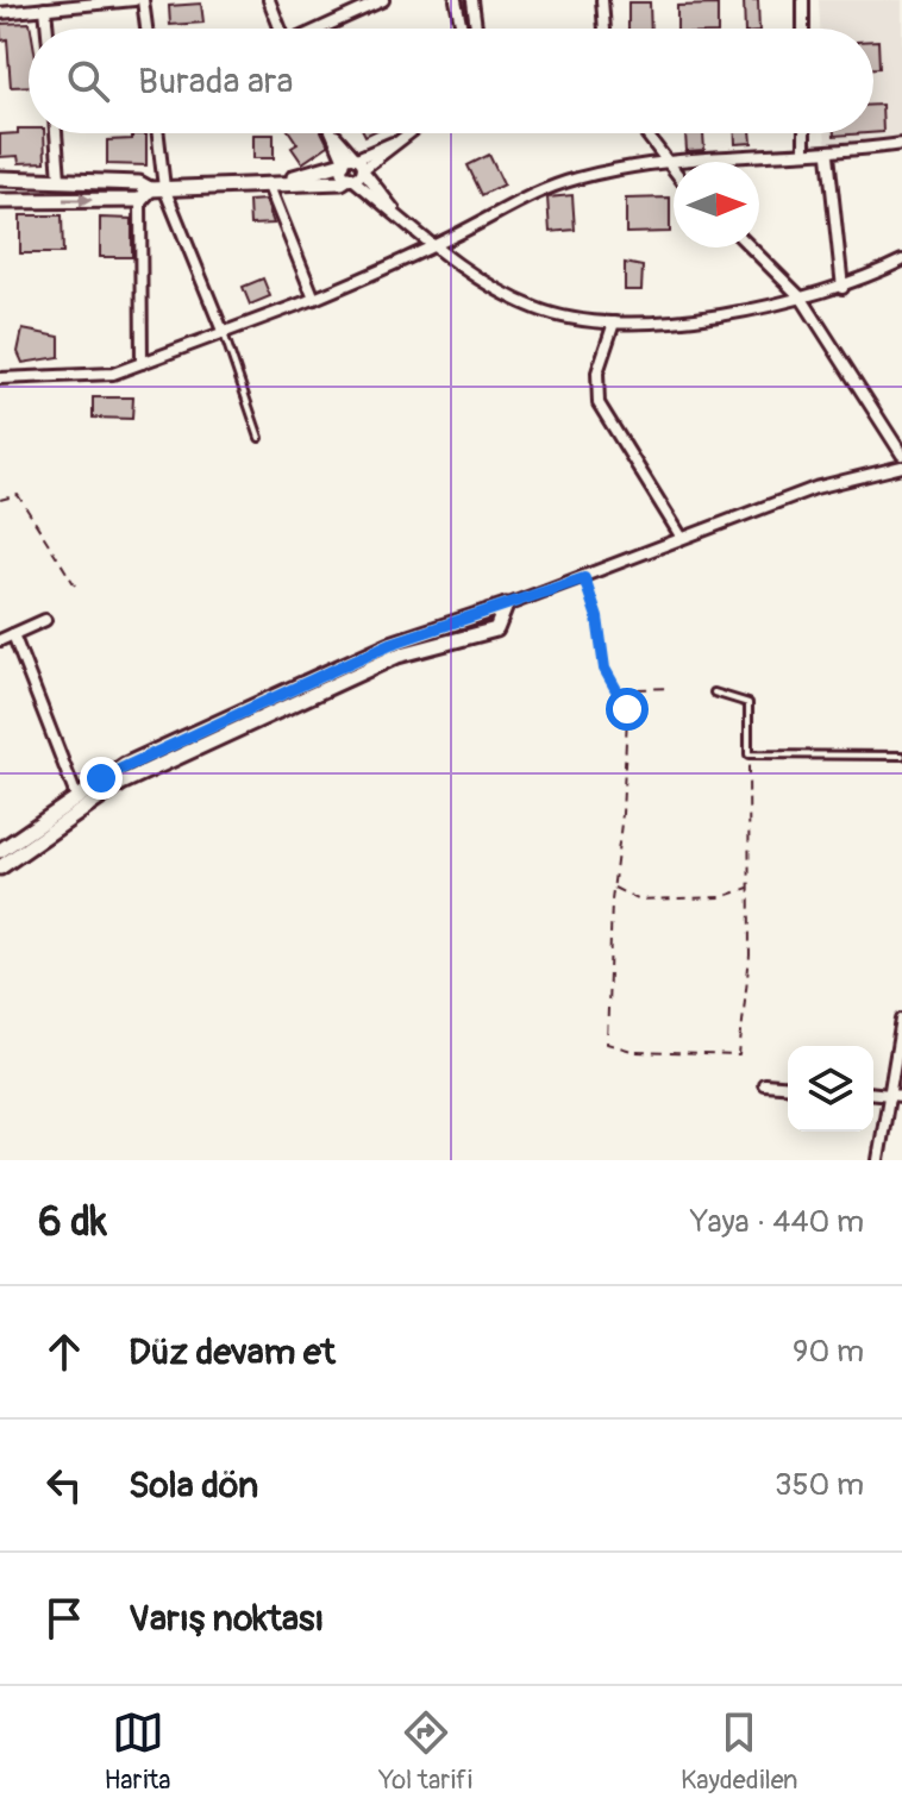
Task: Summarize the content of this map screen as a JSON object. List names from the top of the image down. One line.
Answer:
{"north":"right","page":{"search":"Burada ara","heading":["6 dk","Yaya · 440 m"],"list":[["Düz devam et","90 m"],["Sola dön","350 m"],"Varış noktası"],"nav":["Harita","Yol tarifi","Kaydedilen"]}}
